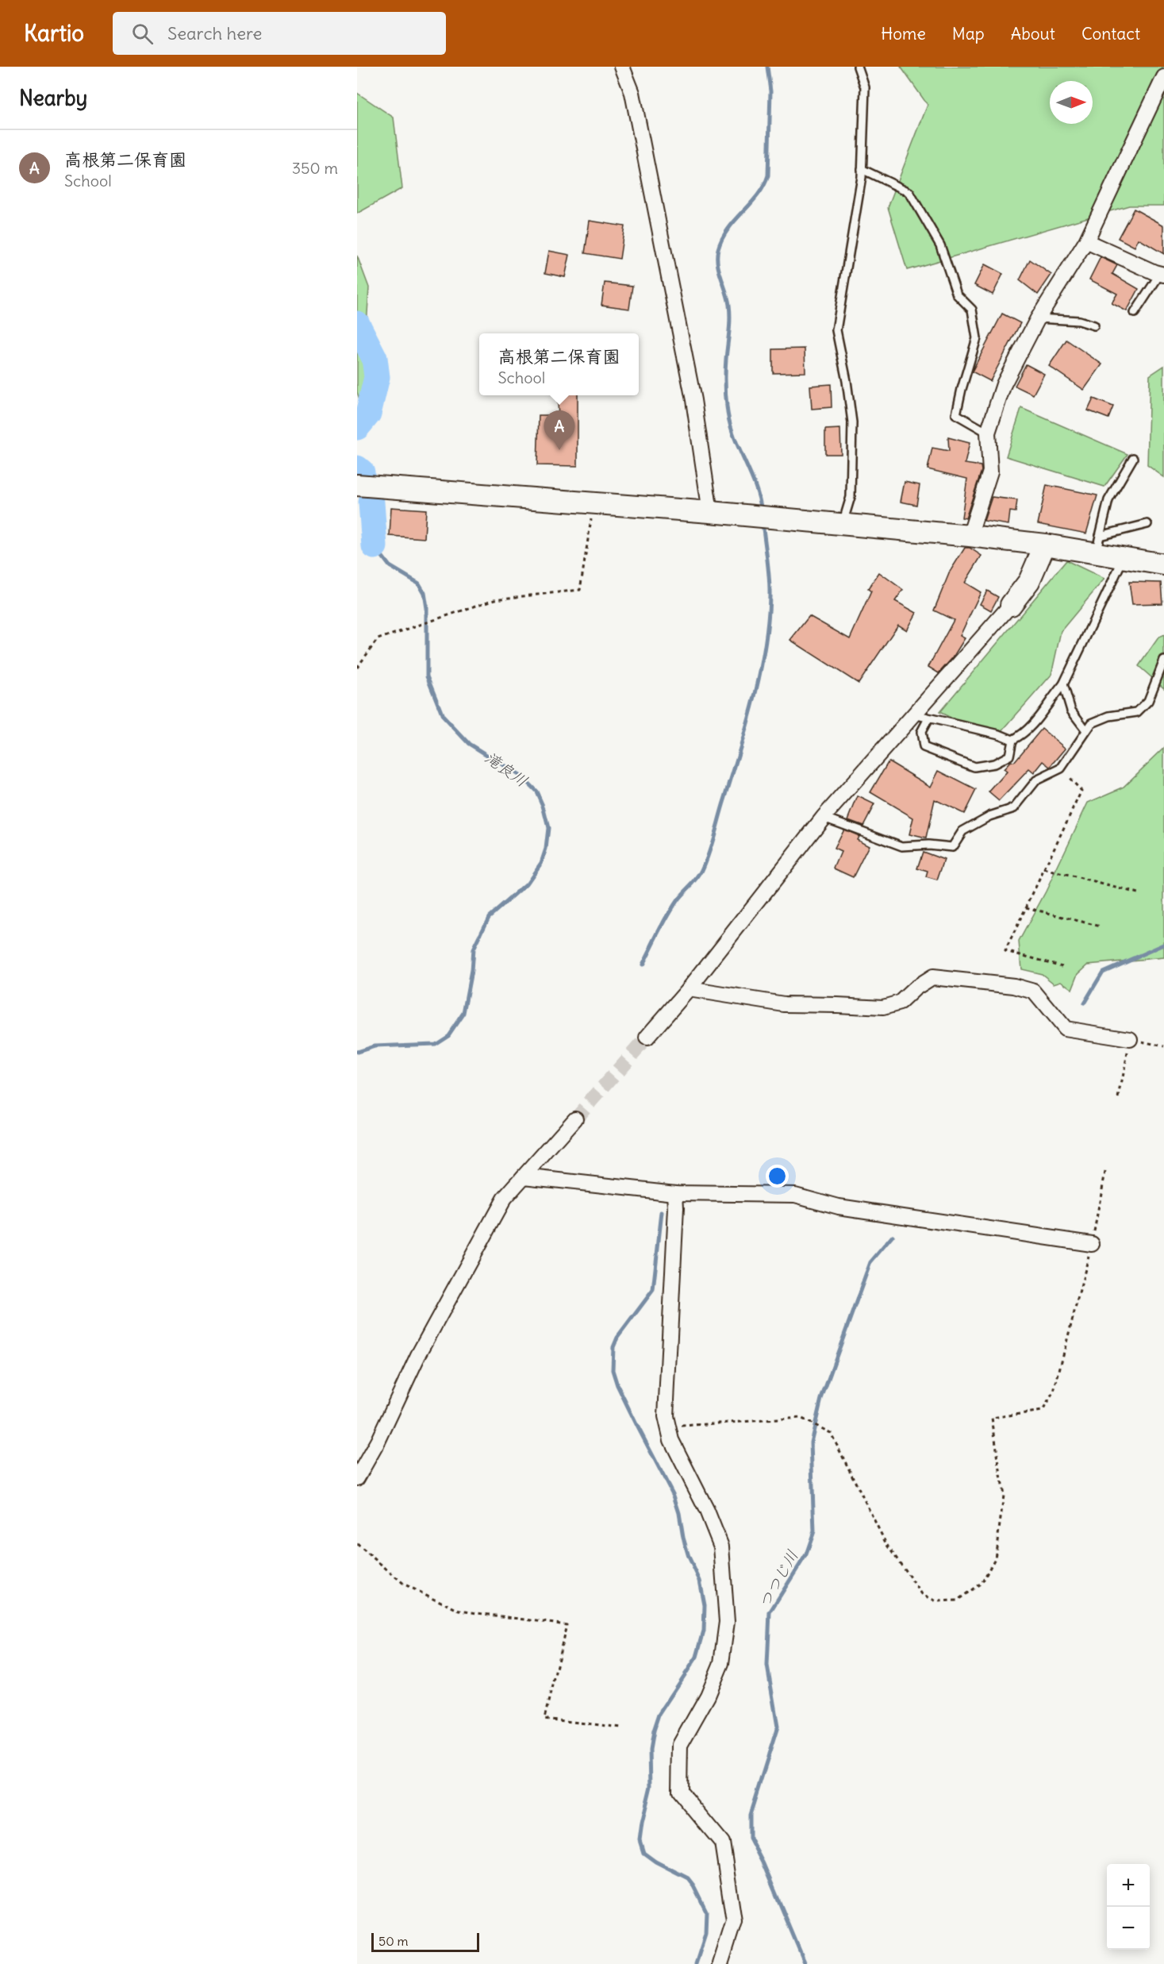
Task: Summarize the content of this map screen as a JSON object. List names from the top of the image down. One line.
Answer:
{"water":["滝良川","つつじ川"],"scale_bar":"50 m","north":"right","page":{"header":"Kartio","search":"Search here","nav":["Home","Map","About","Contact"],"heading":"Nearby","list":[{"mark":"A","name":"高根第二保育園","note":"School","value":"350 m"}],"popup":["高根第二保育園","School"],"pins":"A","map_buttons":["+","−"],"scale":"50 m"}}
